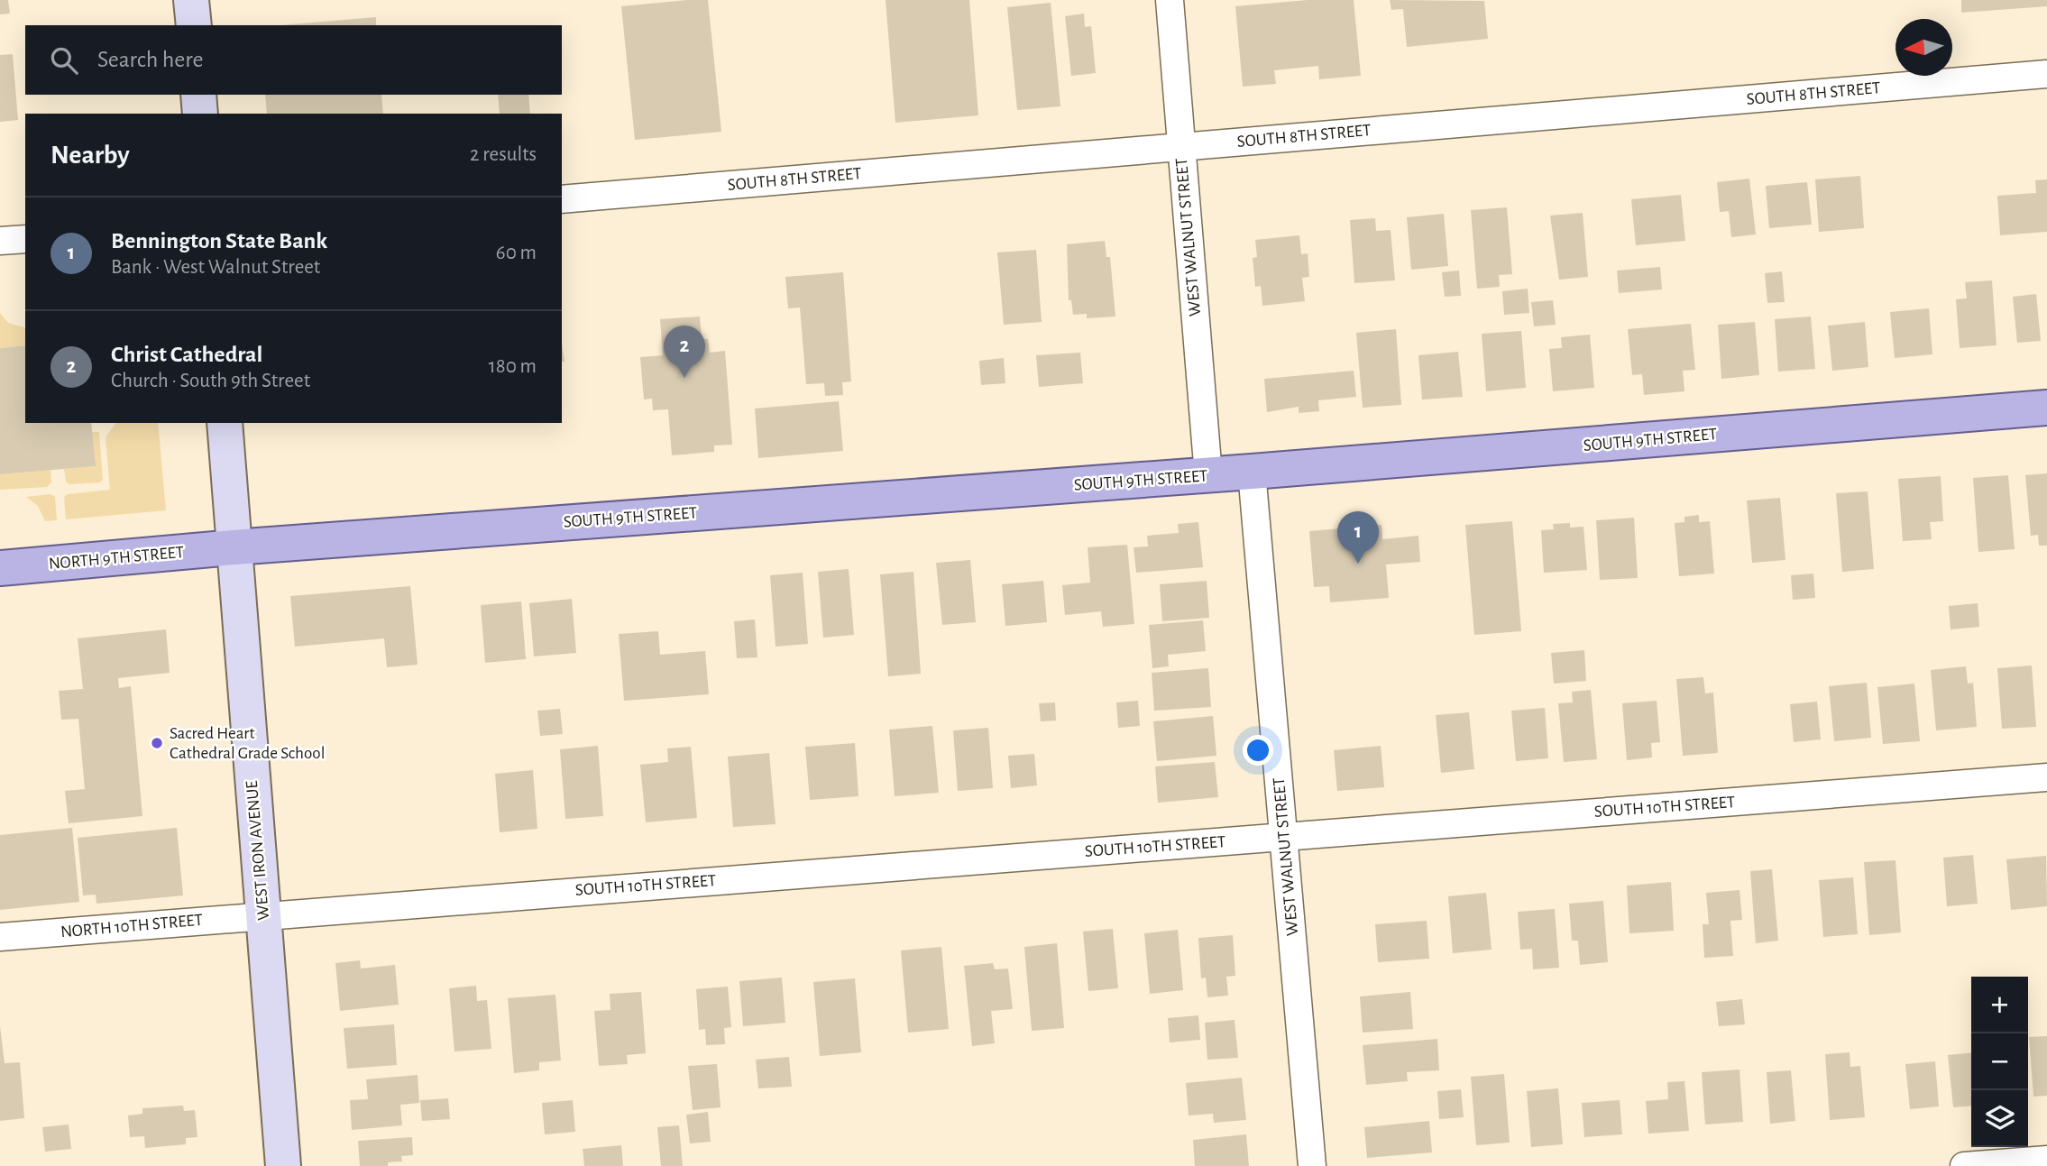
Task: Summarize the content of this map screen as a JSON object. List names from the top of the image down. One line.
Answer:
{"streets":{"main road":["SOUTH 9TH STREET","NORTH 9TH STREET"],"street":["SOUTH 8TH STREET","WEST WALNUT STREET","SOUTH 10TH STREET","WEST IRON AVENUE","NORTH 10TH STREET"]},"crossings":[["SOUTH 8TH STREET","WEST WALNUT STREET"],["WEST WALNUT STREET","SOUTH 9TH STREET"],["WEST WALNUT STREET","SOUTH 10TH STREET"],["SOUTH 9TH STREET","NORTH 9TH STREET"],["SOUTH 9TH STREET","WEST IRON AVENUE"],["NORTH 9TH STREET","WEST IRON AVENUE"],["SOUTH 10TH STREET","WEST IRON AVENUE"],["SOUTH 10TH STREET","NORTH 10TH STREET"],["WEST IRON AVENUE","NORTH 10TH STREET"]],"places":["Sacred Heart Cathedral Grade School"],"north":"left","page":{"search":"Search here","heading":["Nearby","2 results"],"list":[{"mark":"1","name":"Bennington State Bank","note":"Bank · West Walnut Street","value":"60 m"},{"mark":"2","name":"Christ Cathedral","note":"Church · South 9th Street","value":"180 m"}],"pins":["2","1"],"map_buttons":["+","−"]}}
